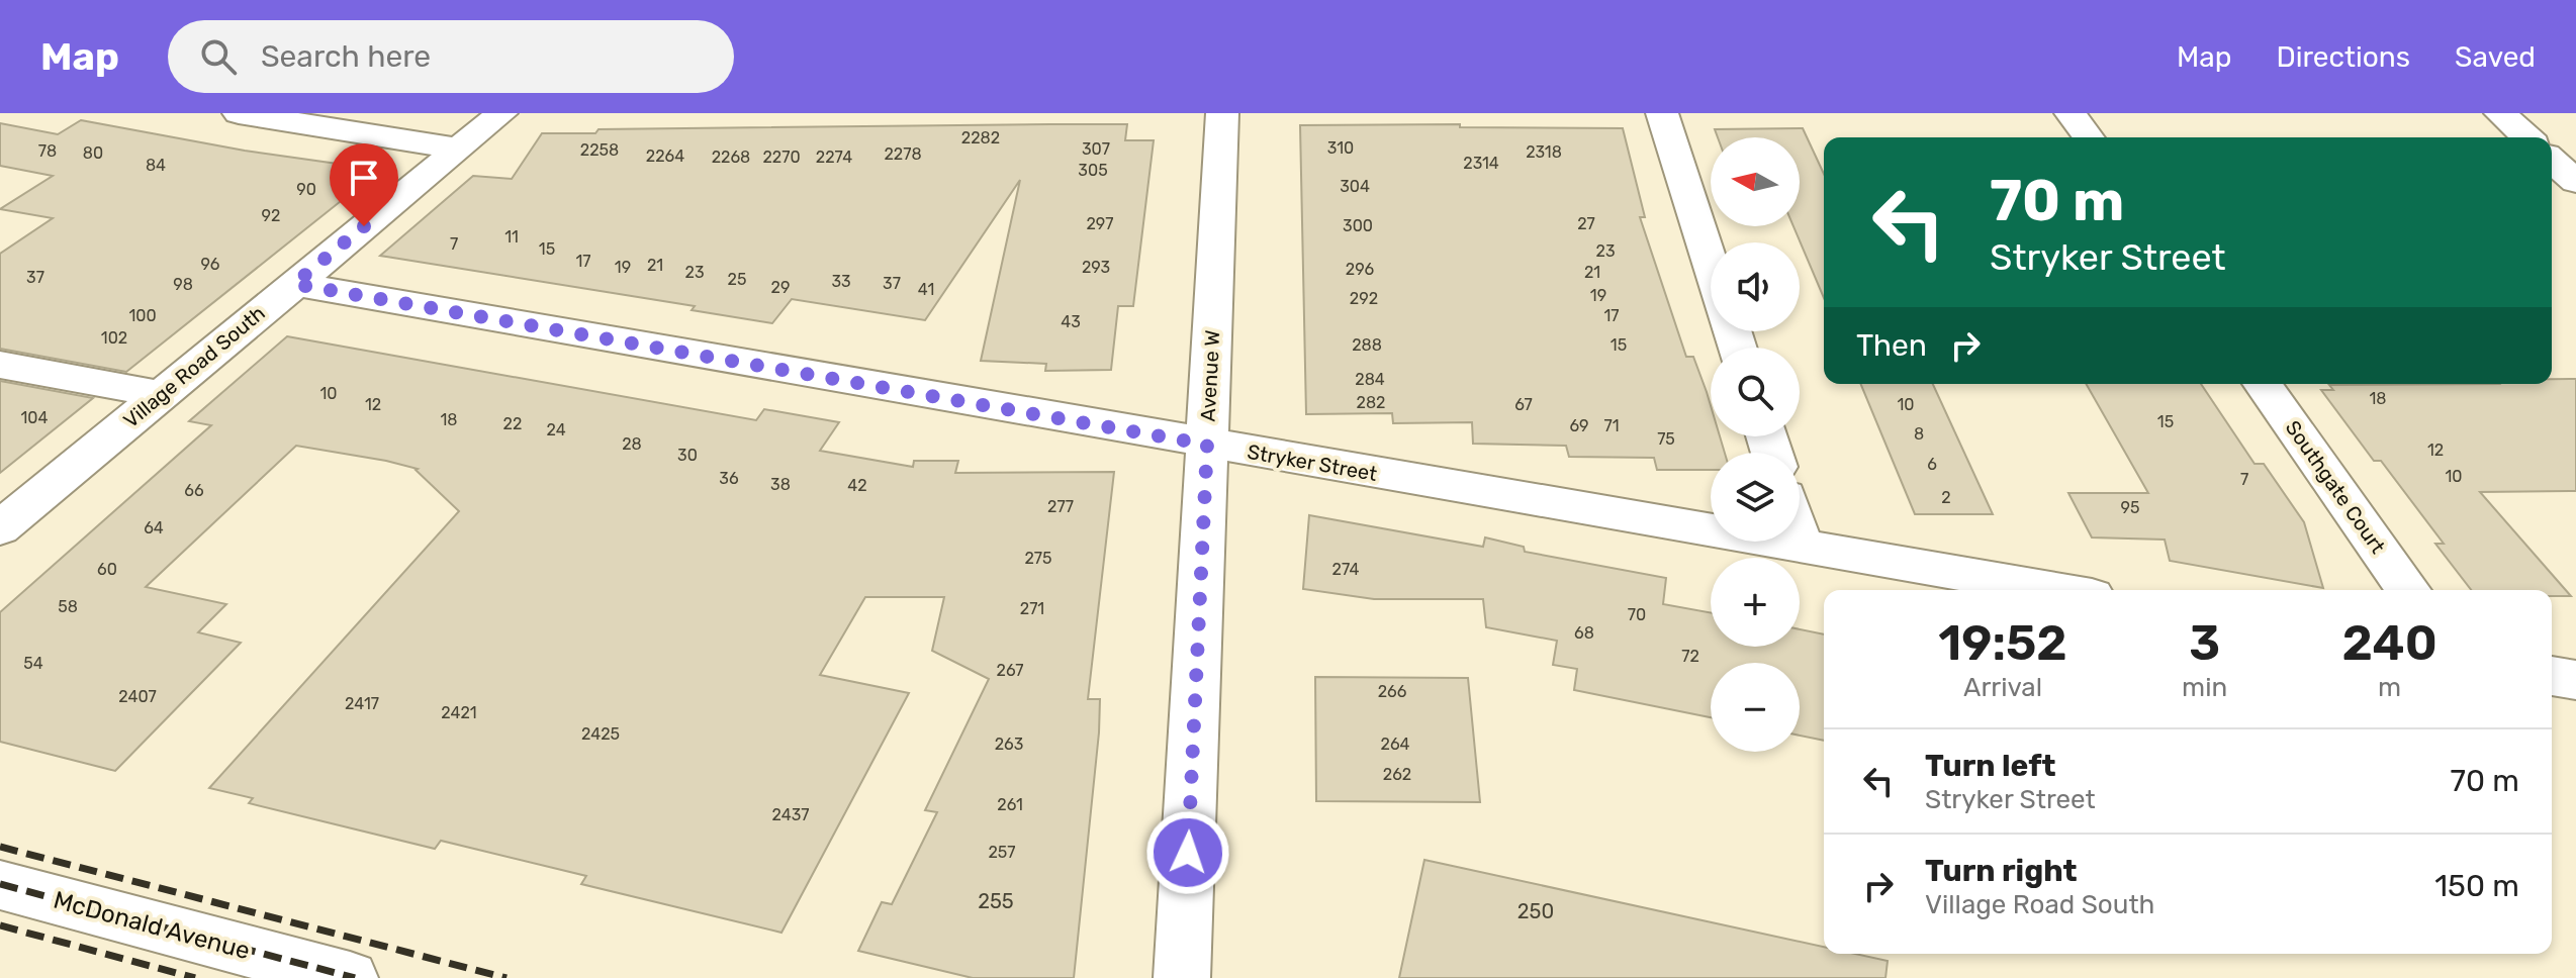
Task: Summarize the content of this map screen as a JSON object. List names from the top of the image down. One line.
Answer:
{"streets":{"street":["Village Road South","Avenue W","Stryker Street","Southgate Court","McDonald Avenue"]},"crossings":[["Village Road South","Stryker Street"],["Avenue W","Stryker Street"]],"house_numbers":["2282","310","307","2258","78","2318","80","2278","2264","2268","2270","2274","2314","84","305","304","90","92","297","27","300","11","7","15","23","17","96","21","19","293","296","23","21","37","25","33","37","98","29","41","19","292","100","17","43","102","288","15","284","10","18","282","12","67","10","104","18","15","22","69","71","24","8","75","28","12","30","6","10","36","7","38","42","66","2","277","95","64","275","60","274","58","271","70","68","72","54","267","266","2407","2417","2421","2425","263","264","262","261","2437","257","255","250"],"north":"left","page":{"header":"Map","search":"Search here","nav":["Map","Directions","Saved"],"map_buttons":["+","−"],"turn":["70 m","Stryker Street"],"then":"Then","eta":["19:52","Arrival","3","min","240","m"],"list":[{"name":"Turn left","note":"Stryker Street","value":"70 m"},{"name":"Turn right","note":"Village Road South","value":"150 m"}]}}
